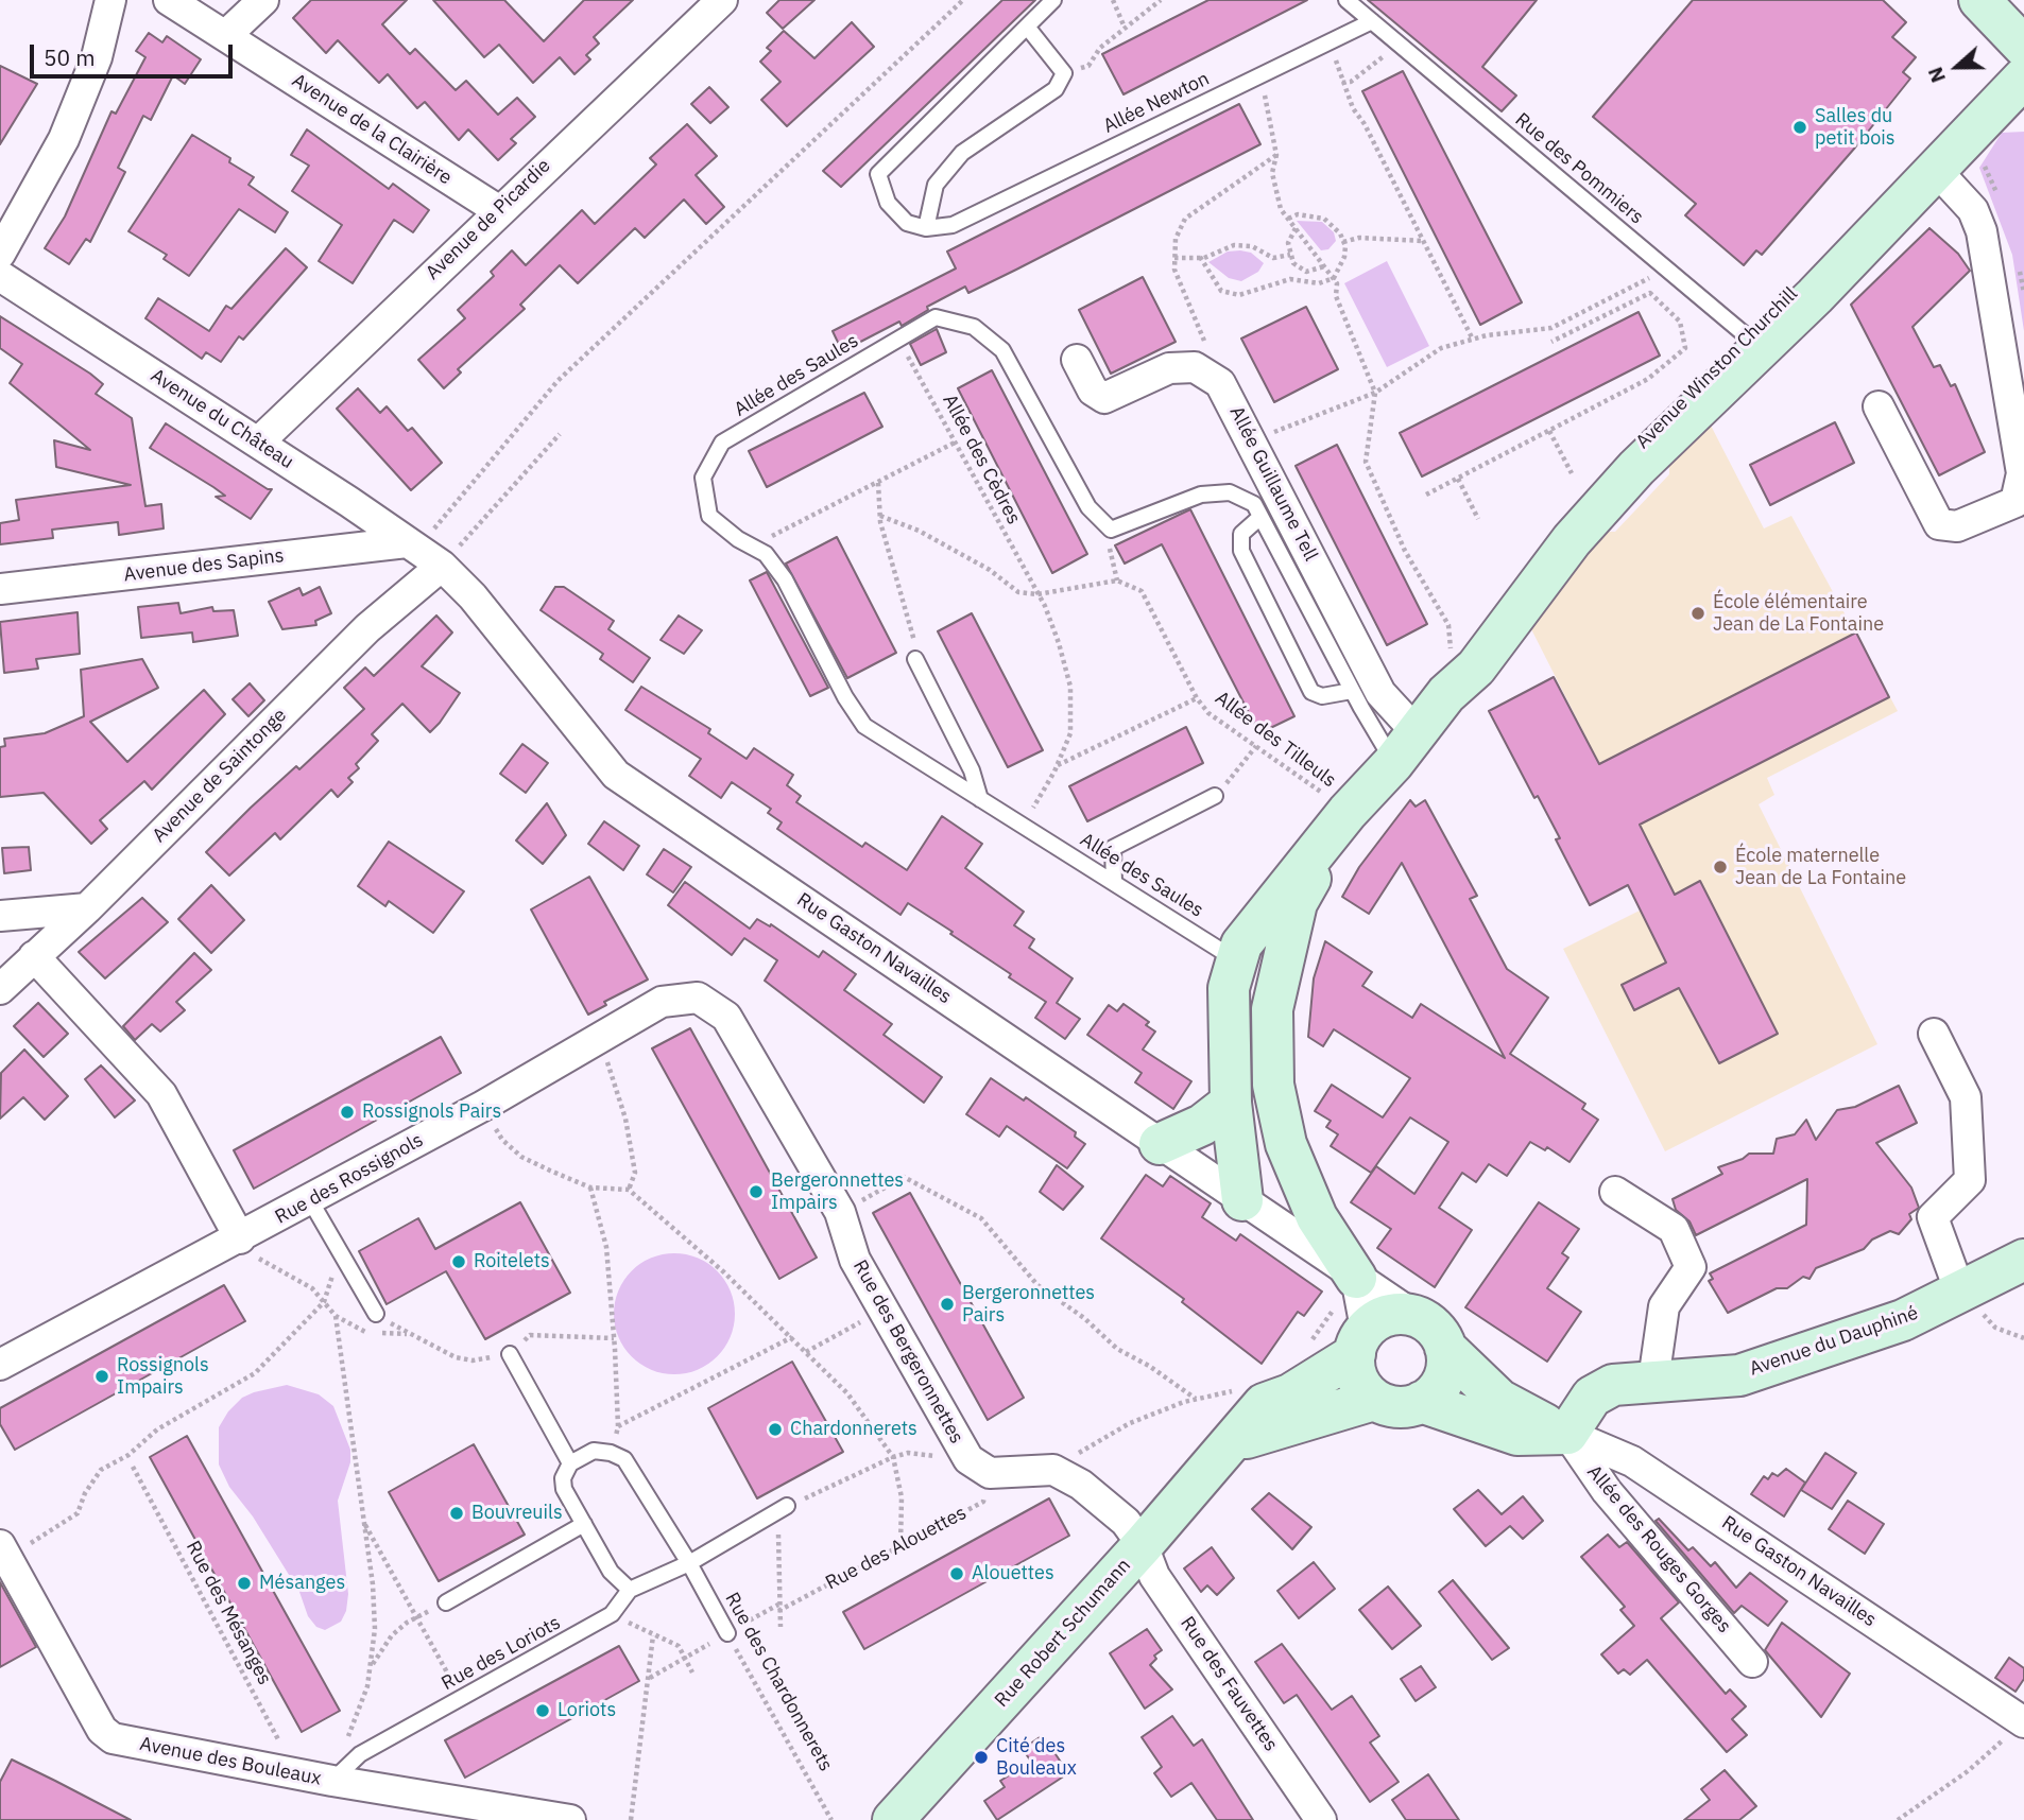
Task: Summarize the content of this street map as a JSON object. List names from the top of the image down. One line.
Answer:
{"streets":{"street":["Avenue de la Clairière","Avenue de Picardie","Avenue Winston Churchill","Avenue du Château","Allée Guillaume Tell","Avenue des Sapins","Avenue de Saintonge","Rue Gaston Navailles","Rue des Rossignols","Avenue du Dauphiné","Rue des Bergeronnettes","Allée des Rouges Gorges","Rue Robert Schumann","Rue des Fauvettes","Avenue des Bouleaux"],"lane":["Allée Newton","Rue des Pommiers","Allée des Saules","Rue des Loriots","Rue des Chardonnerets"],"path":["Allée des Cèdres","Allée des Tilleuls","Rue des Alouettes","Rue des Mésanges"]},"crossings":[["Allée Newton","Rue des Pommiers"],["Avenue de la Clairière","Avenue de Picardie"],["Rue des Pommiers","Avenue Winston Churchill"],["Avenue de Picardie","Avenue du Château"],["Avenue Winston Churchill","Allée des Saules"],["Avenue Winston Churchill","Allée Guillaume Tell"],["Avenue Winston Churchill","Allée des Tilleuls"],["Avenue Winston Churchill","Rue Gaston Navailles"],["Allée des Saules","Allée des Cèdres"],["Avenue du Château","Avenue des Sapins"],["Avenue du Château","Avenue de Saintonge"],["Avenue du Château","Rue Gaston Navailles"],["Avenue des Sapins","Avenue de Saintonge"],["Avenue des Sapins","Rue Gaston Navailles"],["Avenue de Saintonge","Rue Gaston Navailles"],["Rue Gaston Navailles","Avenue du Dauphiné"],["Rue Gaston Navailles","Allée des Rouges Gorges"],["Rue Gaston Navailles","Rue Robert Schumann"],["Rue des Rossignols","Rue des Bergeronnettes"],["Avenue du Dauphiné","Allée des Rouges Gorges"],["Rue des Bergeronnettes","Rue des Alouettes"],["Rue des Mésanges","Avenue des Bouleaux"],["Rue Robert Schumann","Rue des Fauvettes"],["Rue des Loriots","Rue des Chardonnerets"],["Rue des Loriots","Avenue des Bouleaux"]],"places":["Salles du petit bois","École élémentaire Jean de La Fontaine","École maternelle Jean de La Fontaine","Rossignols Pairs","Bergeronnettes Impairs","Roitelets","Bergeronnettes Pairs","Rossignols Impairs","Chardonnerets","Bouvreuils","Alouettes","Mésanges","Loriots","Cité des Bouleaux"],"scale_bar":"50 m","north":"left"}
